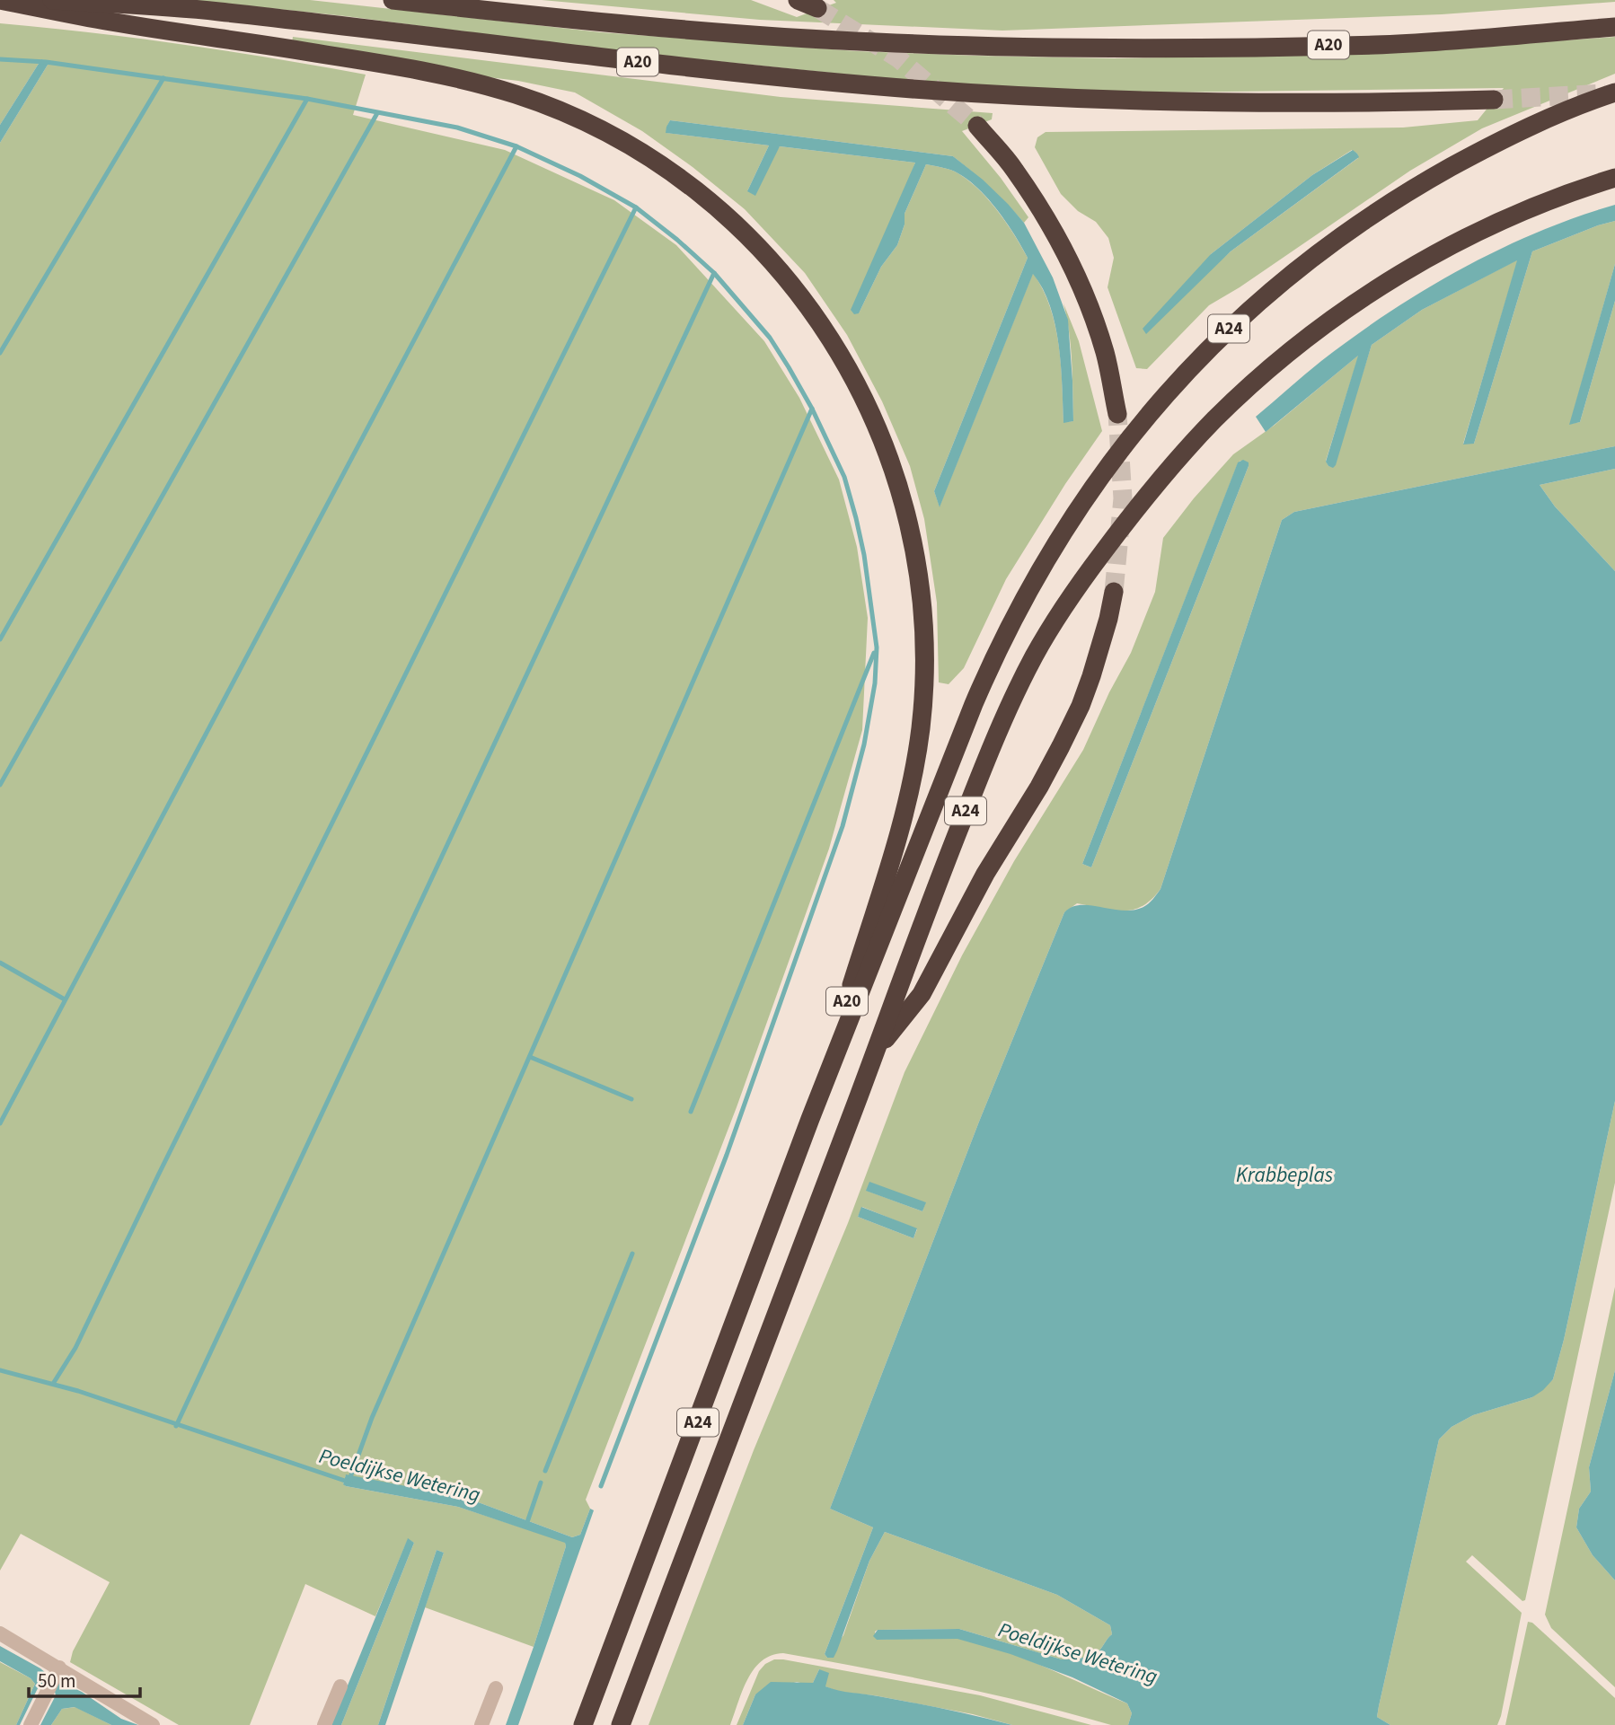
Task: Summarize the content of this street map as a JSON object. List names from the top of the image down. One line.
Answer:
{"streets":{"highway":["A20","A24"]},"crossings":[["A20","A24"]],"water":["Krabbeplas","Poeldijkse Wetering"],"scale_bar":"50 m"}
